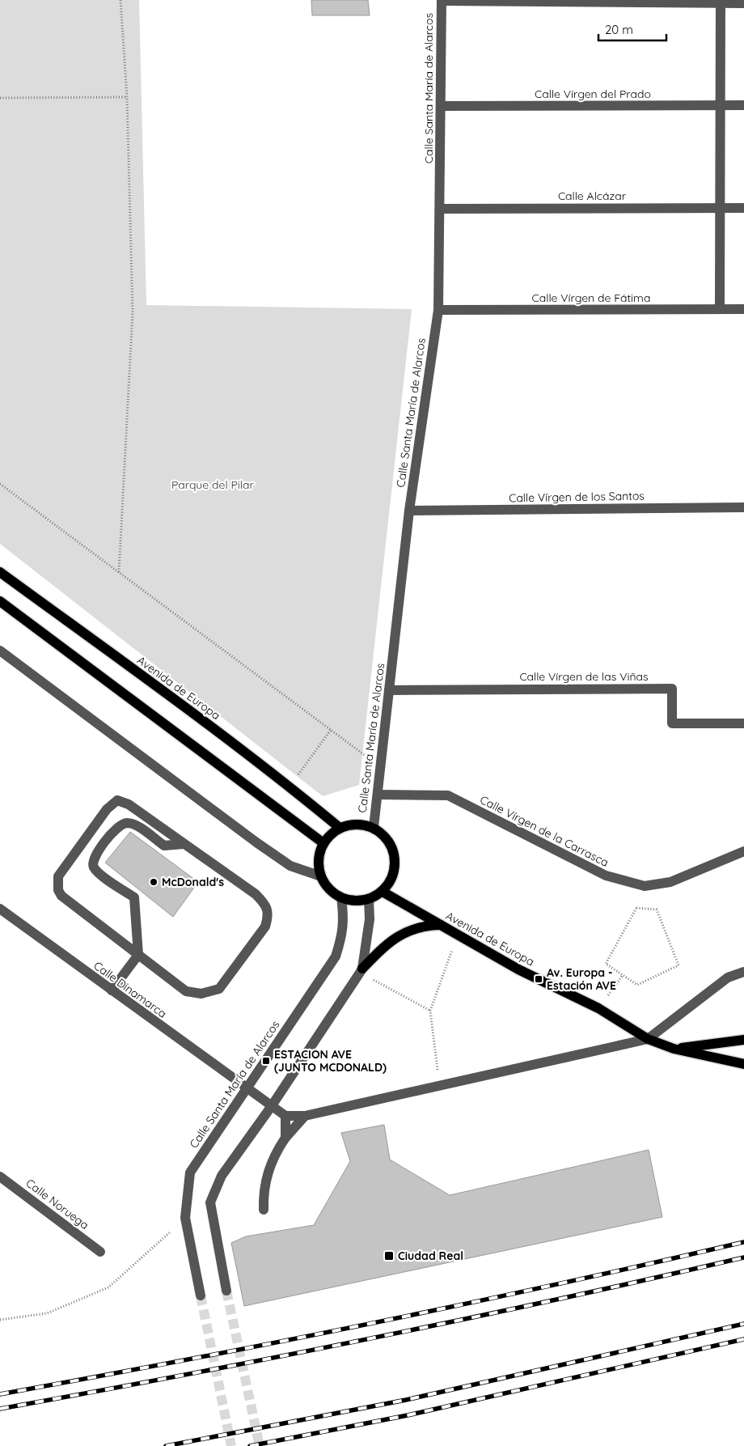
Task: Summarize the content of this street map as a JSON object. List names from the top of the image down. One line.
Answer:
{"streets":{"main road":["Avenida de Europa"],"street":["Calle Santa María de Alarcos","Calle Vírgen del Prado","Calle Alcázar","Calle Vírgen de Fátima","Calle Vírgen de los Santos","Calle Vírgen de las Viñas","Calle Vírgen de la Carrasca","Calle Dinamarca","Calle Noruega"]},"crossings":[["Calle Santa María de Alarcos","Calle Vírgen del Prado"],["Calle Santa María de Alarcos","Calle Alcázar"],["Calle Santa María de Alarcos","Calle Vírgen de Fátima"],["Calle Santa María de Alarcos","Calle Vírgen de los Santos"],["Calle Santa María de Alarcos","Calle Vírgen de las Viñas"],["Calle Santa María de Alarcos","Avenida de Europa"],["Calle Santa María de Alarcos","Calle Vírgen de la Carrasca"],["Calle Santa María de Alarcos","Calle Dinamarca"]],"parks":["Parque del Pilar"],"places":{"other":["McDonald's"],"transit":["Av. Europa - Estación AVE","ESTACION AVE (JUNTO MCDONALD)","Ciudad Real"]},"scale_bar":"20 m"}
